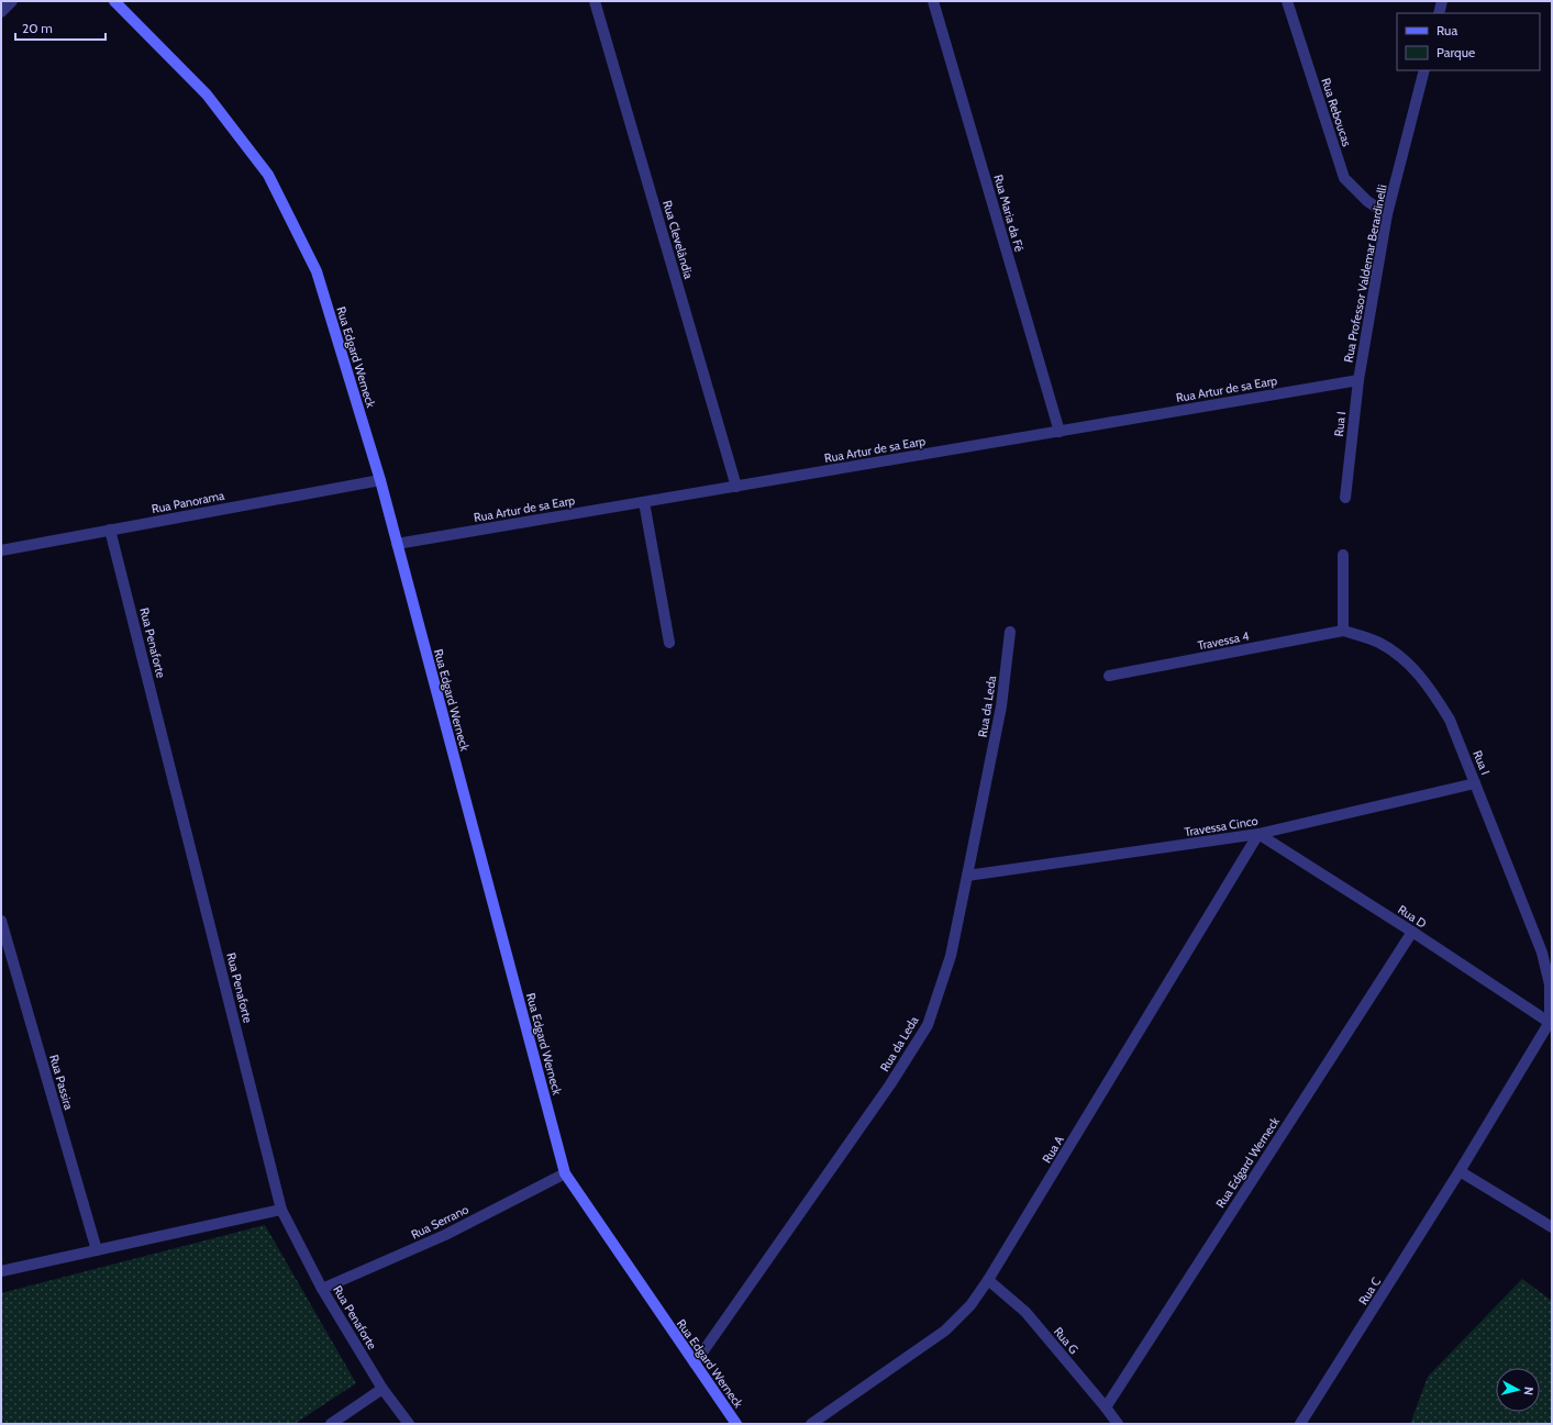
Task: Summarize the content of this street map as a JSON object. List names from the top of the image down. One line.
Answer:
{"streets":{"street":["Rua Reboucas","Rua Maria da Fé","Rua Clevelândia","Rua Professor Valdemar Berardinelli","Rua Edgard Werneck","Rua Artur de sa Earp","Rua I","Rua Panorama","Travessa 4","Rua Penaforte","Rua da Leda","Travessa Cinco","Rua D","Rua Passira","Rua A","Rua Serrano","Rua C","Rua G"]},"crossings":[["Rua Reboucas","Rua Professor Valdemar Berardinelli"],["Rua Maria da Fé","Rua Artur de sa Earp"],["Rua Clevelândia","Rua Artur de sa Earp"],["Rua Professor Valdemar Berardinelli","Rua Artur de sa Earp"],["Rua Professor Valdemar Berardinelli","Rua I"],["Rua Edgard Werneck","Rua Artur de sa Earp"],["Rua Edgard Werneck","Rua Panorama"],["Rua Edgard Werneck","Rua da Leda"],["Rua Edgard Werneck","Rua D"],["Rua Edgard Werneck","Rua Serrano"],["Rua Edgard Werneck","Rua G"],["Rua Artur de sa Earp","Rua I"],["Rua I","Travessa 4"],["Rua I","Travessa Cinco"],["Rua I","Rua D"],["Rua I","Rua C"],["Rua Panorama","Rua Penaforte"],["Rua Penaforte","Rua Serrano"],["Rua da Leda","Travessa Cinco"],["Travessa Cinco","Rua D"],["Travessa Cinco","Rua A"],["Rua D","Rua A"],["Rua D","Rua C"],["Rua A","Rua G"]],"legend":["Rua","Parque"],"scale_bar":"20 m","north":"right"}
